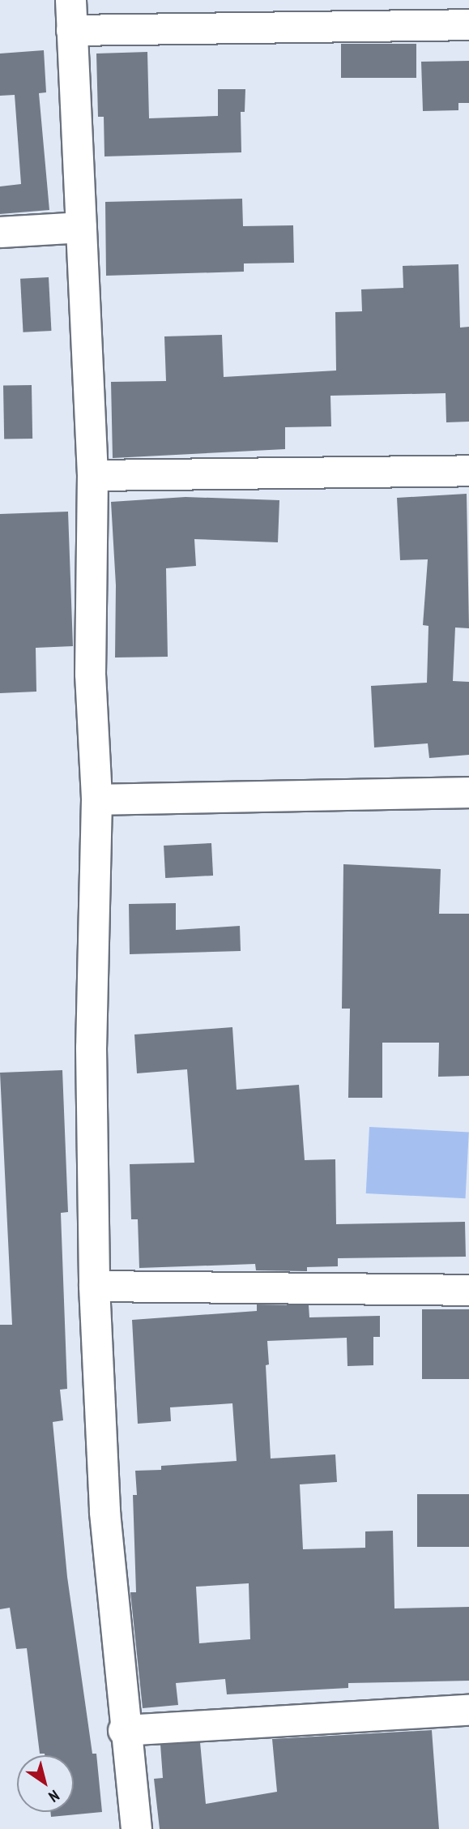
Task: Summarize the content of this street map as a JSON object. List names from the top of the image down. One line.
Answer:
{"north":"bottom right"}
